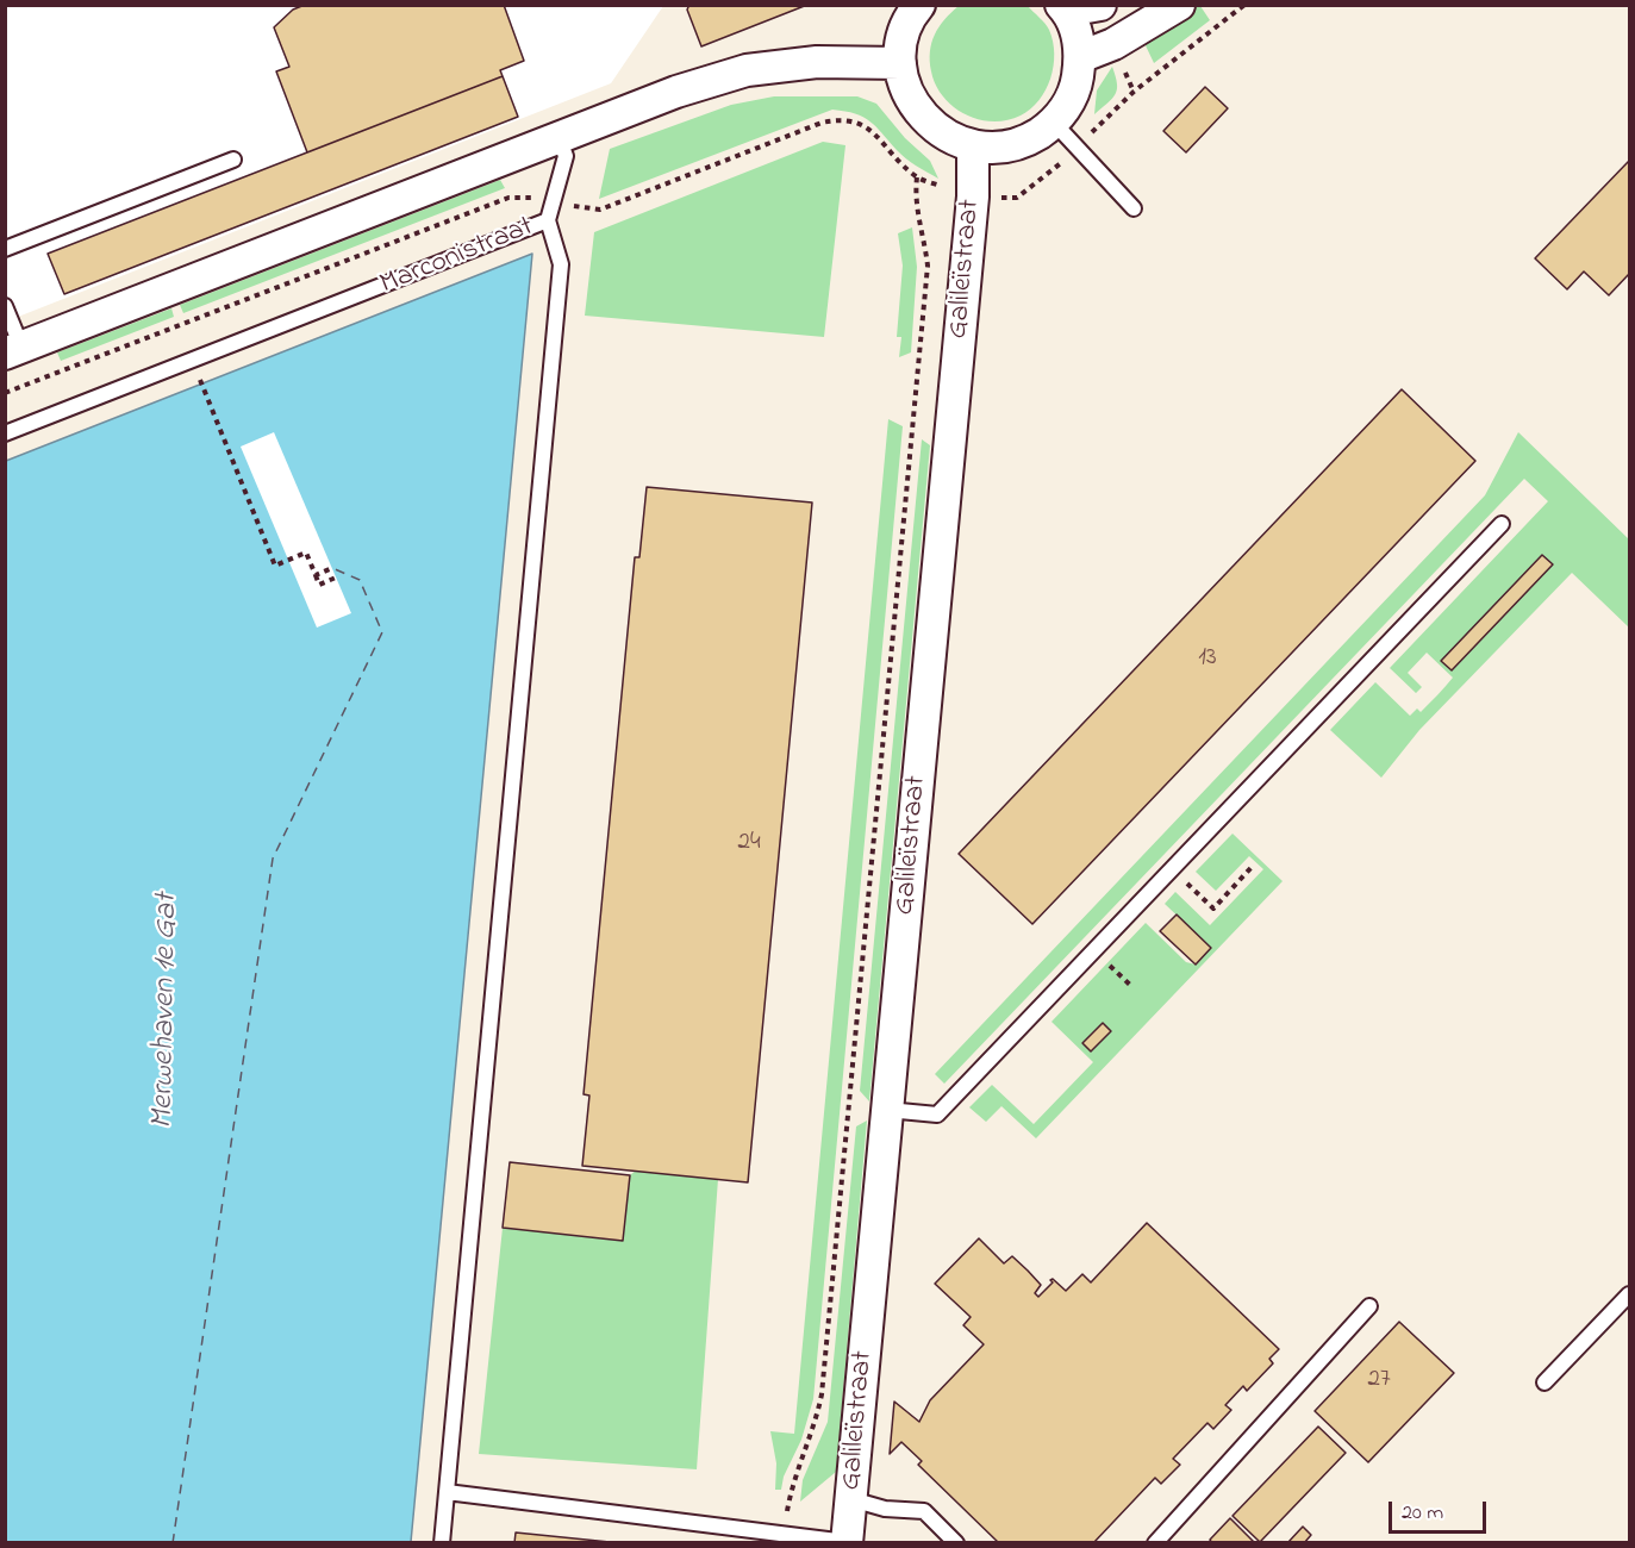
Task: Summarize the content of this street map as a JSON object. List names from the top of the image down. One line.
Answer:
{"streets":{"street":["Galileïstraat"],"lane":["Marconistraat"]},"water":["Merwehaven 1e Gat"],"house_numbers":["13","24","27"],"scale_bar":"20 m"}
